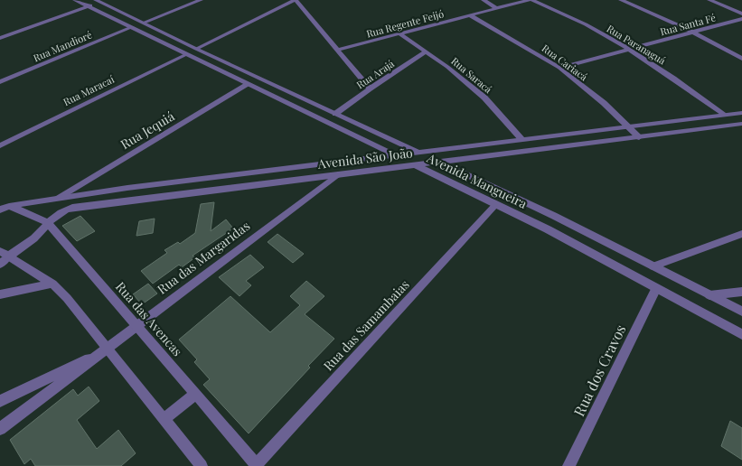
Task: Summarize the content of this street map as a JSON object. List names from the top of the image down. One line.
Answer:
{"streets":{"street":["Rua Regente Feijó","Rua Santa Fé","Rua Paranaguá","Rua Mandioré","Rua Cariacá","Rua Arajá","Rua Saracá","Rua Maracaí","Rua Jequiá","Avenida São João","Avenida Mangueira","Rua das Margaridas","Rua das Avencas","Rua das Samambaias","Rua dos Cravos"]},"crossings":[["Rua Regente Feijó","Rua Cariacá"],["Rua Regente Feijó","Rua Saracá"],["Rua Santa Fé","Rua Paranaguá"],["Rua Santa Fé","Rua Cariacá"],["Rua Paranaguá","Avenida São João"],["Rua Mandioré","Avenida Mangueira"],["Rua Cariacá","Avenida São João"],["Rua Arajá","Rua Saracá"],["Rua Arajá","Avenida Mangueira"],["Rua Saracá","Avenida São João"],["Rua Maracaí","Avenida Mangueira"],["Rua Jequiá","Avenida São João"],["Rua Jequiá","Avenida Mangueira"],["Avenida São João","Avenida Mangueira"],["Avenida São João","Rua das Margaridas"],["Avenida São João","Rua das Avencas"],["Avenida Mangueira","Rua das Samambaias"],["Avenida Mangueira","Rua dos Cravos"],["Rua das Margaridas","Rua das Avencas"],["Rua das Avencas","Rua das Samambaias"]]}
